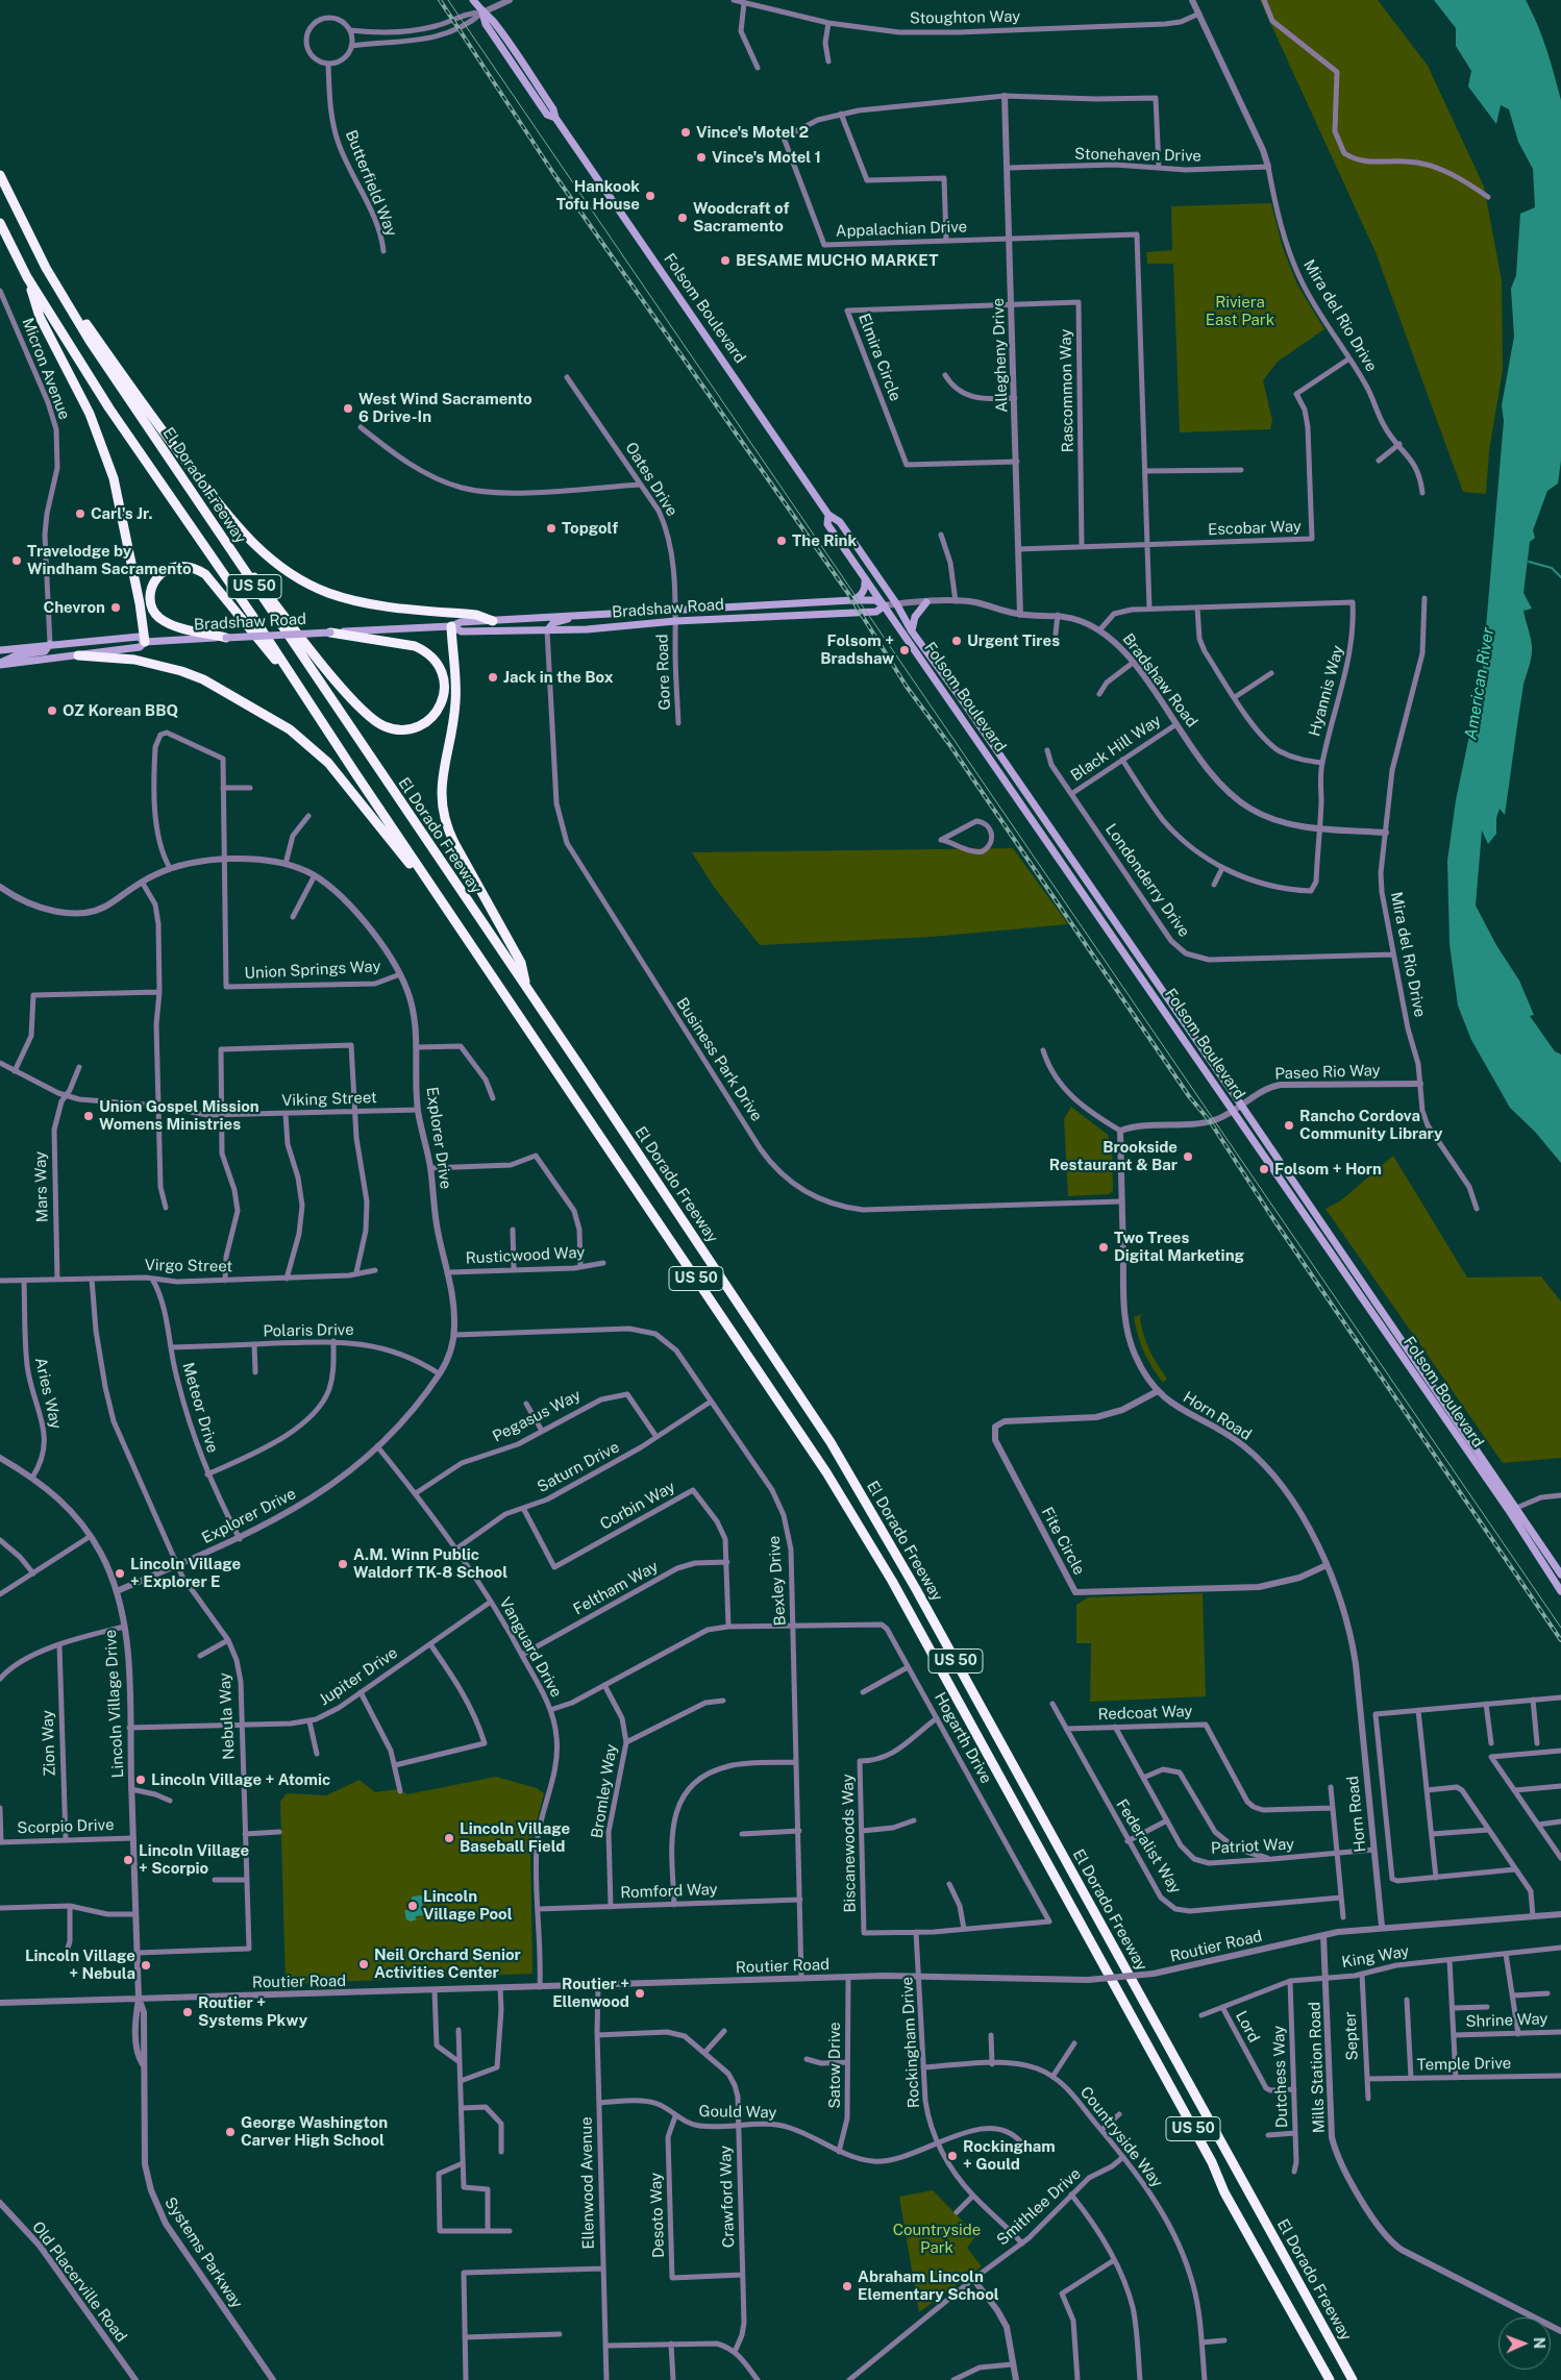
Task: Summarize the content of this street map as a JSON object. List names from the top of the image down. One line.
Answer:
{"streets":{"highway":["El Dorado Freeway","US 50"],"main road":["Folsom Boulevard","Bradshaw Road"],"street":["Stoughton Way","Stonehaven Drive","Butterfield Way","Appalachian Drive","Mira del Rio Drive","Allegheny Drive","Elmira Circle","Micron Avenue","Rascommon Way","Oates Drive","Escobar Way","Gore Road","Hyannis Way","Black Hill Way","Londonderry Drive","Union Springs Way","Business Park Drive","Paseo Rio Way","Viking Street","Explorer Drive","Mars Way","Rusticwood Way","Virgo Street","Polaris Drive","Aries Way","Meteor Drive","Pegasus Way","Horn Road","Saturn Drive","Corbin Way","Fite Circle","Bexley Drive","Feltham Way","Vanguard Drive","Jupiter Drive","Lincoln Village Drive","Redcoat Way","Nebula Way","Hogarth Drive","Zion Way","Bromley Way","Scorpio Drive","Biscanewoods Way","Federalist Way","Patriot Way","Romford Way","Routier Road","King Way","Shrine Way","Lord","Septer","Rockingham Drive","Temple Drive","Satow Drive","Mills Station Road","Dutchess Way","Gould Way","Countryside Way","Ellenwood Avenue","Crawford Way","Smithlee Drive","Desoto Way","Systems Parkway","Old Placerville Road"]},"crossings":[["Stoughton Way","Mira del Rio Drive"],["Stonehaven Drive","Appalachian Drive"],["Stonehaven Drive","Mira del Rio Drive"],["Stonehaven Drive","Allegheny Drive"],["Appalachian Drive","Allegheny Drive"],["Appalachian Drive","Escobar Way"],["Appalachian Drive","Hyannis Way"],["Folsom Boulevard","Bradshaw Road"],["Folsom Boulevard","Paseo Rio Way"],["Mira del Rio Drive","Escobar Way"],["Mira del Rio Drive","Bradshaw Road"],["Mira del Rio Drive","Londonderry Drive"],["Mira del Rio Drive","Paseo Rio Way"],["Allegheny Drive","Elmira Circle"],["Allegheny Drive","Rascommon Way"],["Allegheny Drive","Escobar Way"],["Allegheny Drive","Bradshaw Road"],["Elmira Circle","Rascommon Way"],["Micron Avenue","Bradshaw Road"],["Rascommon Way","Escobar Way"],["Oates Drive","Bradshaw Road"],["Oates Drive","Gore Road"],["Bradshaw Road","Gore Road"],["Bradshaw Road","Hyannis Way"],["Bradshaw Road","Black Hill Way"],["Bradshaw Road","Business Park Drive"],["Hyannis Way","Black Hill Way"],["Black Hill Way","Londonderry Drive"],["Union Springs Way","Explorer Drive"],["Business Park Drive","Horn Road"],["Viking Street","Explorer Drive"],["Viking Street","Mars Way"],["Explorer Drive","Rusticwood Way"],["Explorer Drive","Polaris Drive"],["Explorer Drive","Meteor Drive"],["Explorer Drive","Bexley Drive"],["Explorer Drive","Vanguard Drive"],["Explorer Drive","Lincoln Village Drive"],["Explorer Drive","Nebula Way"],["Mars Way","Virgo Street"],["Virgo Street","Aries Way"],["Virgo Street","Meteor Drive"],["Virgo Street","Nebula Way"],["Polaris Drive","Meteor Drive"],["Aries Way","Lincoln Village Drive"],["Pegasus Way","Saturn Drive"],["Pegasus Way","Vanguard Drive"],["Horn Road","Fite Circle"],["Horn Road","Patriot Way"],["Horn Road","Routier Road"],["Saturn Drive","Corbin Way"],["Saturn Drive","Bexley Drive"],["Saturn Drive","Vanguard Drive"],["Corbin Way","Feltham Way"],["Corbin Way","Hogarth Drive"],["Bexley Drive","Hogarth Drive"],["Bexley Drive","Romford Way"],["Bexley Drive","Routier Road"],["Feltham Way","Vanguard Drive"],["Vanguard Drive","Jupiter Drive"],["Vanguard Drive","Hogarth Drive"],["Vanguard Drive","Romford Way"],["Vanguard Drive","Routier Road"],["Jupiter Drive","Lincoln Village Drive"],["Jupiter Drive","Nebula Way"],["Lincoln Village Drive","Nebula Way"],["Lincoln Village Drive","Scorpio Drive"],["Lincoln Village Drive","Routier Road"],["Lincoln Village Drive","Systems Parkway"],["Redcoat Way","Federalist Way"],["Redcoat Way","Patriot Way"],["Hogarth Drive","Bromley Way"],["Hogarth Drive","Biscanewoods Way"],["Hogarth Drive","Rockingham Drive"],["Zion Way","Scorpio Drive"],["Bromley Way","Romford Way"],["Biscanewoods Way","Rockingham Drive"],["Routier Road","Rockingham Drive"],["Routier Road","Satow Drive"],["Routier Road","Mills Station Road"],["Routier Road","Ellenwood Avenue"],["Routier Road","Systems Parkway"],["King Way","Lord"],["King Way","Septer"],["King Way","Mills Station Road"],["King Way","Dutchess Way"],["Lord","Dutchess Way"],["Septer","Temple Drive"],["Rockingham Drive","Gould Way"],["Rockingham Drive","Countryside Way"],["Rockingham Drive","Smithlee Drive"],["Satow Drive","Gould Way"],["Gould Way","Ellenwood Avenue"],["Gould Way","Crawford Way"],["Gould Way","Desoto Way"],["Countryside Way","Smithlee Drive"],["Ellenwood Avenue","Crawford Way"],["Crawford Way","Desoto Way"]],"water":["American River"],"parks":["Riviera East Park","Countryside Park"],"places":["Vince's Motel 2","Vince's Motel 1","Hankook Tofu House","Woodcraft of Sacramento","BESAME MUCHO MARKET","West Wind Sacramento 6 Drive-In","Carl's Jr.","Topgolf","The Rink","Travelodge by Windham Sacramento","Chevron","Urgent Tires","Folsom + Bradshaw","Jack in the Box","OZ Korean BBQ","Union Gospel Mission Womens Ministries","Rancho Cordova Community Library","Brookside Restaurant & Bar","Folsom + Horn","Two Trees Digital Marketing","A.M. Winn Public Waldorf TK-8 School","Lincoln Village + Explorer E","Lincoln Village + Atomic","Lincoln Village Baseball Field","Lincoln Village + Scorpio","Lincoln Village Pool","Neil Orchard Senior Activities Center","Lincoln Village + Nebula","Routier + Ellenwood","Routier + Systems Pkwy","George Washington Carver High School","Rockingham + Gould","Abraham Lincoln Elementary School"],"north":"right"}
